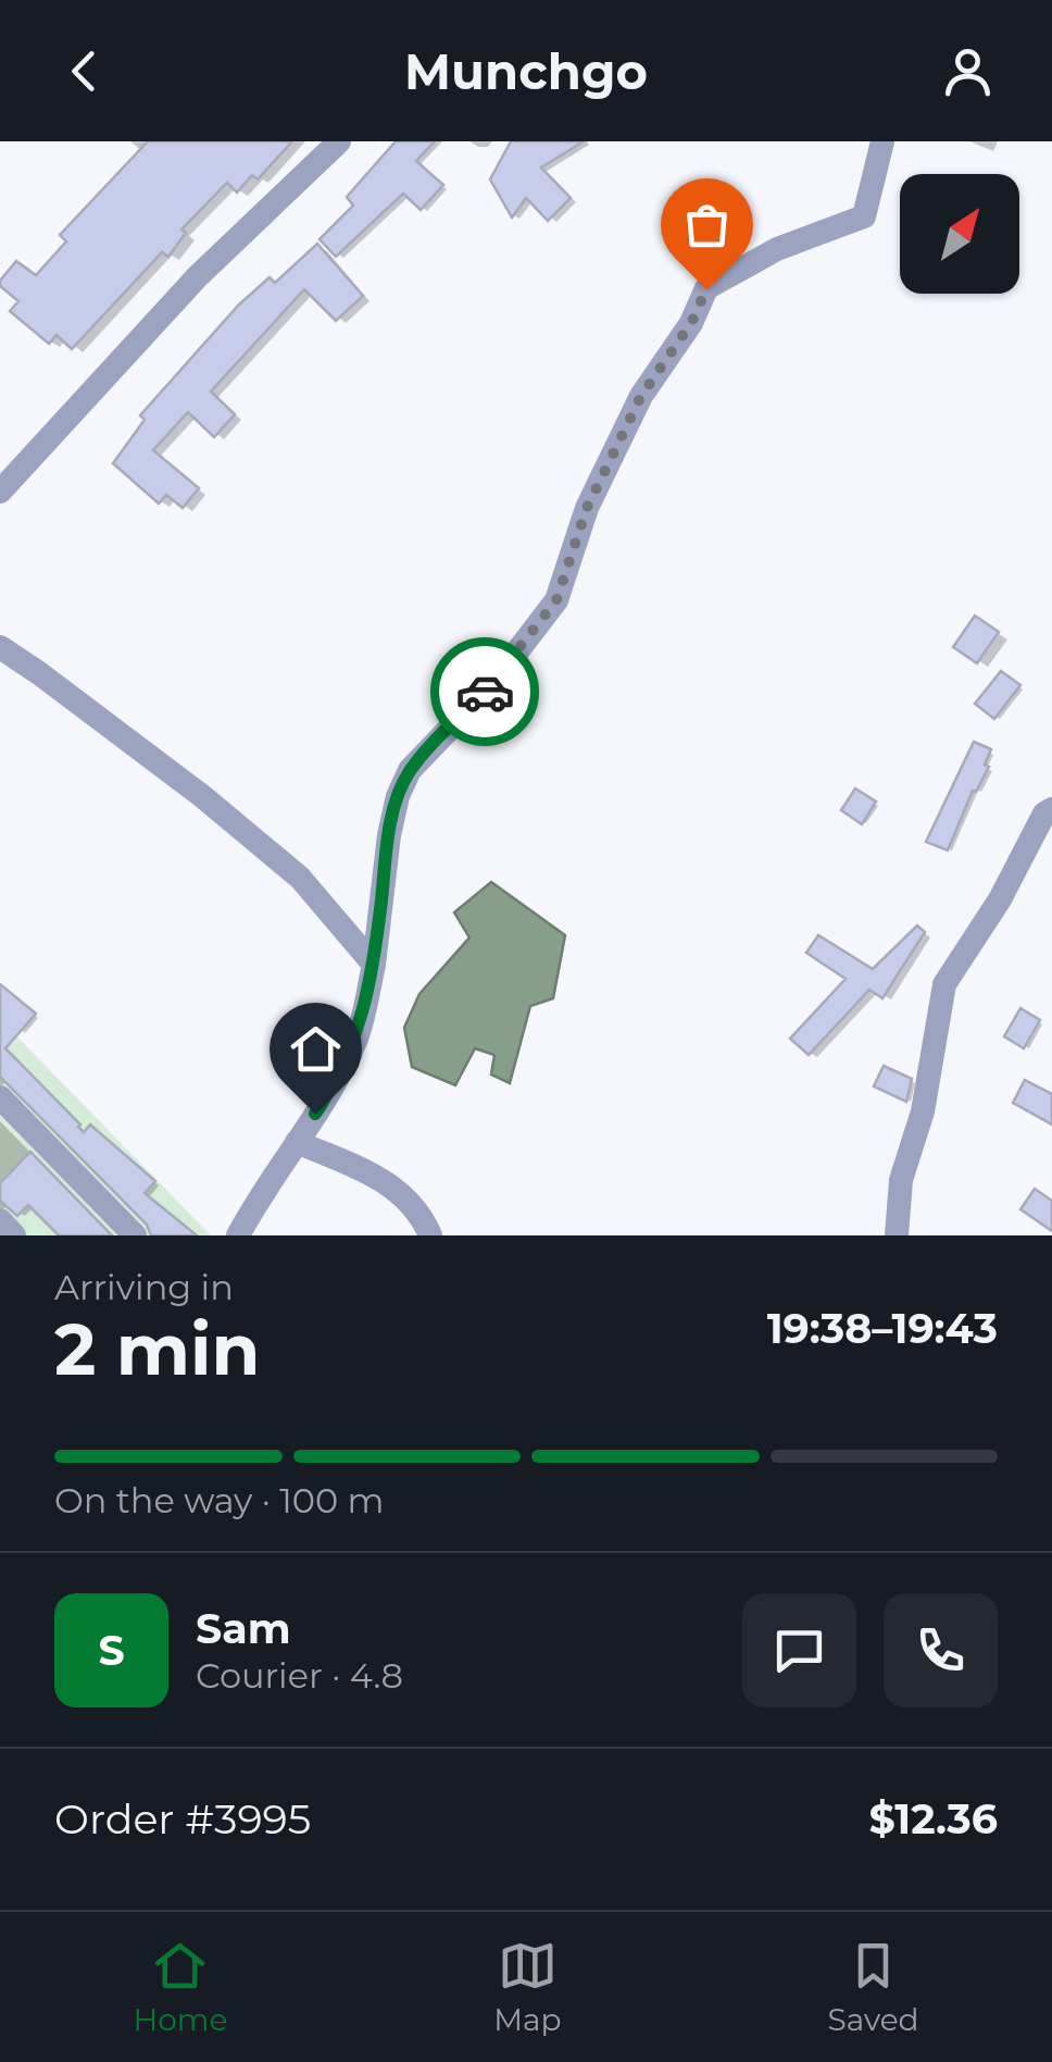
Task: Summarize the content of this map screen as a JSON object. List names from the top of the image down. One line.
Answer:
{"north":"top right","page":{"header":"Munchgo","heading":["2 min","Arriving in","19:38–19:43"],"panel":["Sam","Courier · 4.8","Order #3995","$12.36"],"bar":"On the way · 100 m","round":"S","tabs":["Home","Map","Saved"]}}
